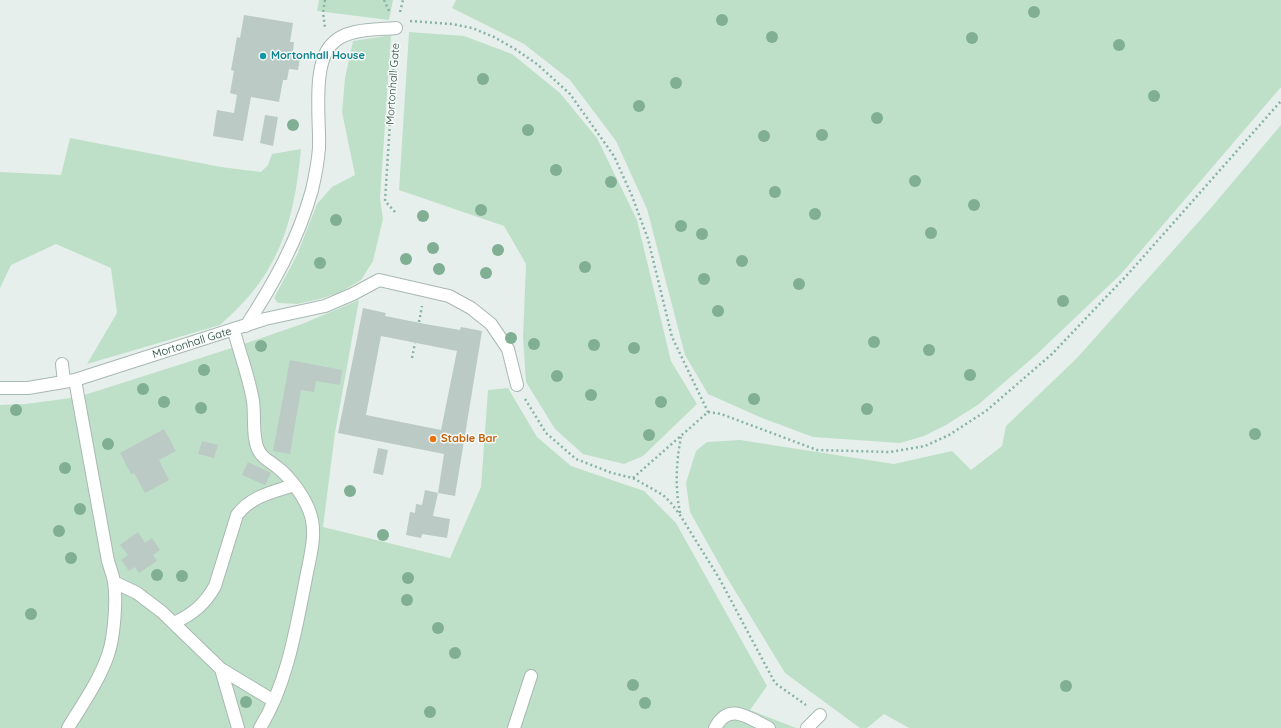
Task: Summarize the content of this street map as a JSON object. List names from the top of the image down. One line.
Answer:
{"streets":{"lane":["Mortonhall Gate"]},"places":["Mortonhall House","Stable Bar"]}
